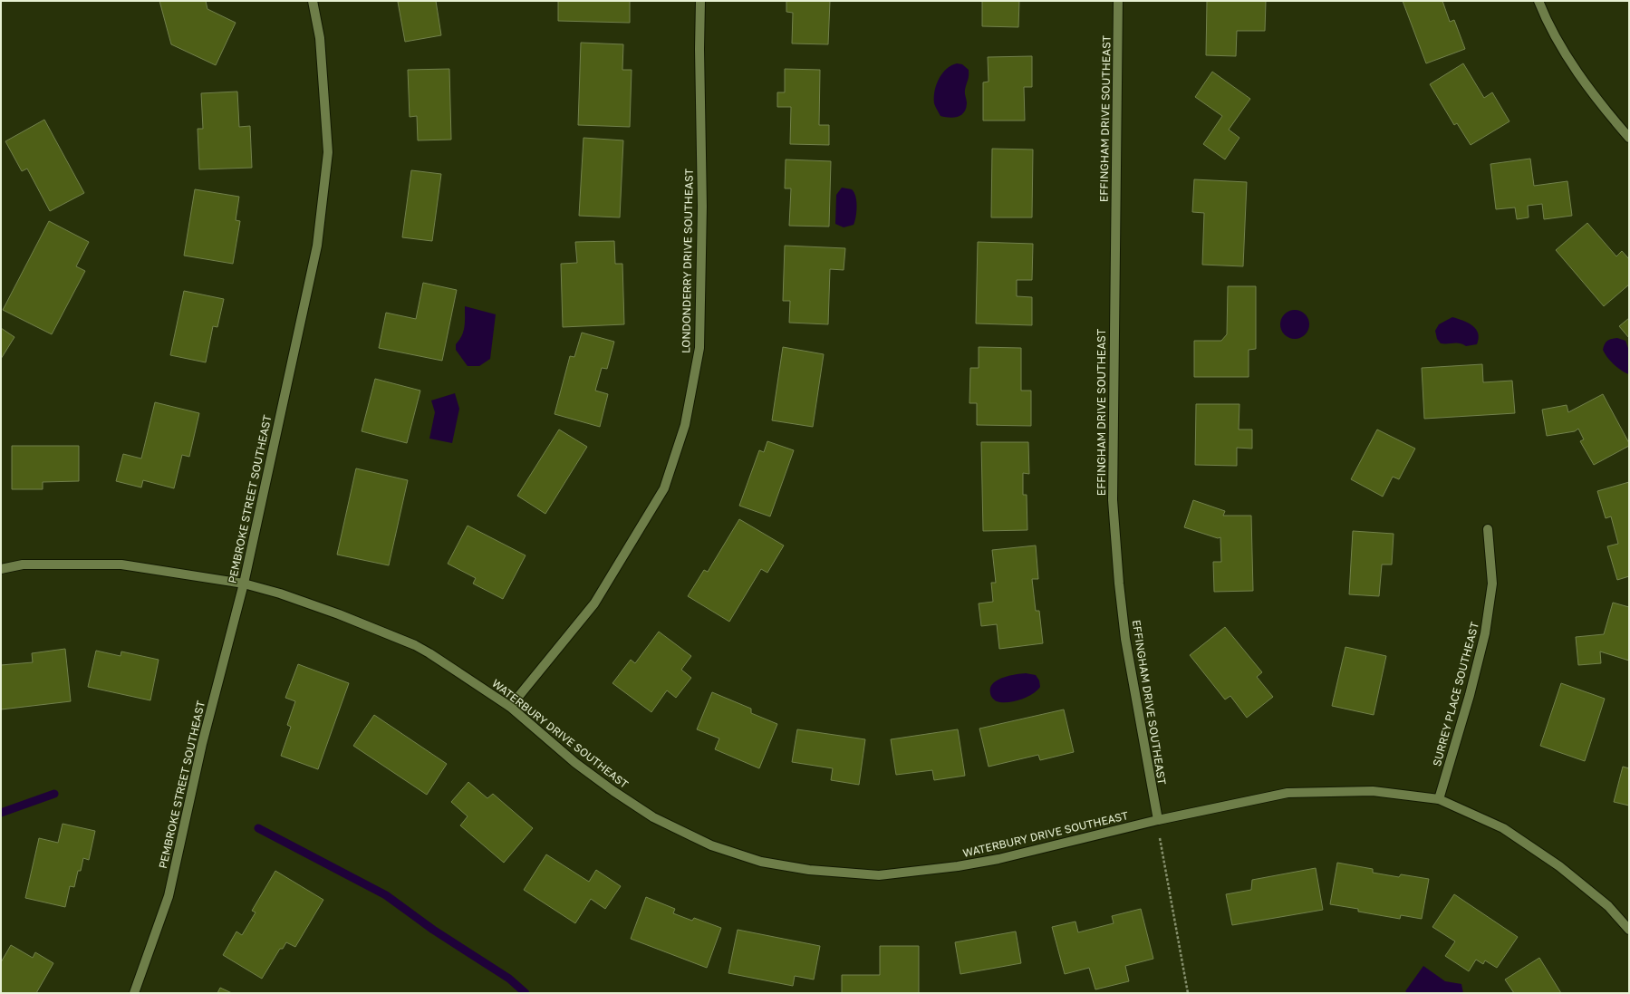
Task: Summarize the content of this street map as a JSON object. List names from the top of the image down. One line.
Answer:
{"streets":{"street":["EFFINGHAM DRIVE SOUTHEAST","LONDONDERRY DRIVE SOUTHEAST","PEMBROKE STREET SOUTHEAST","SURREY PLACE SOUTHEAST","WATERBURY DRIVE SOUTHEAST"]},"crossings":[["EFFINGHAM DRIVE SOUTHEAST","WATERBURY DRIVE SOUTHEAST"],["LONDONDERRY DRIVE SOUTHEAST","WATERBURY DRIVE SOUTHEAST"],["PEMBROKE STREET SOUTHEAST","WATERBURY DRIVE SOUTHEAST"],["SURREY PLACE SOUTHEAST","WATERBURY DRIVE SOUTHEAST"]]}
